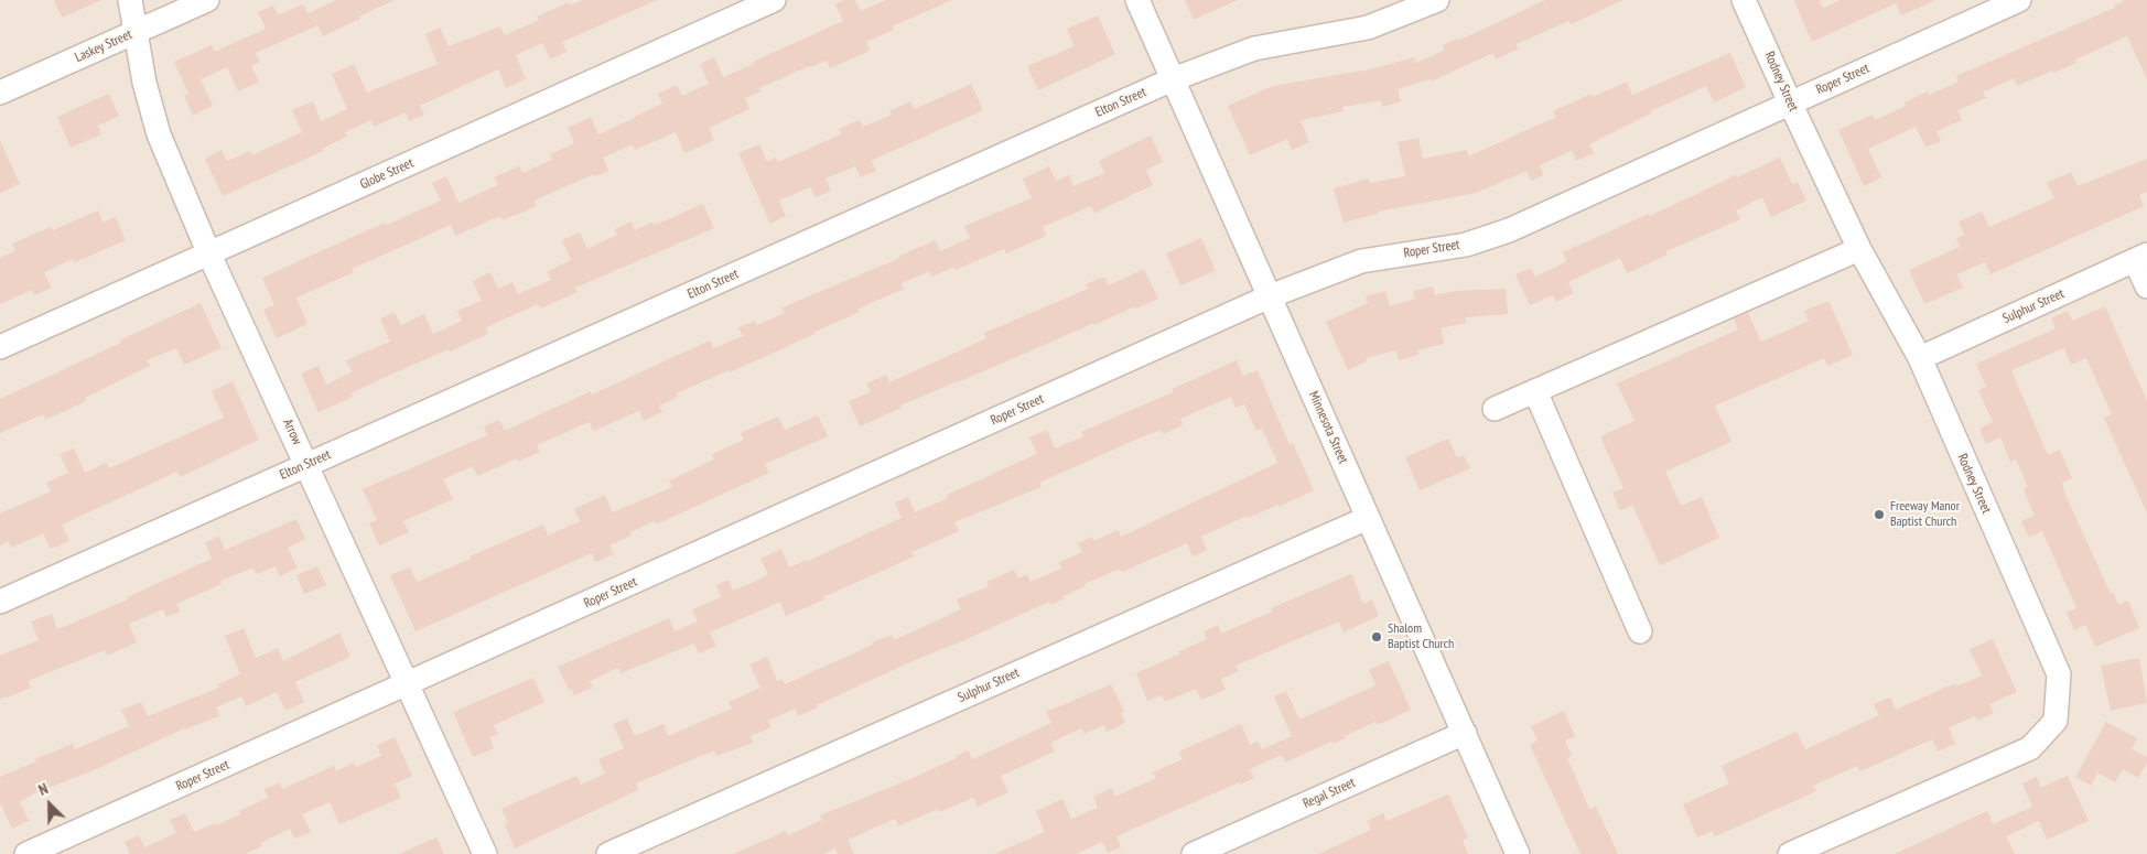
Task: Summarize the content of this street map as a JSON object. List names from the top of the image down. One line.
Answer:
{"streets":{"street":["Laskey Street","Roper Street","Rodney Street","Elton Street","Globe Street","Sulphur Street","Minnesota Street","Arrow","Regal Street"]},"crossings":[["Laskey Street","Arrow"],["Roper Street","Rodney Street"],["Roper Street","Minnesota Street"],["Roper Street","Arrow"],["Rodney Street","Sulphur Street"],["Elton Street","Minnesota Street"],["Elton Street","Arrow"],["Globe Street","Arrow"],["Sulphur Street","Minnesota Street"],["Minnesota Street","Regal Street"]],"places":["Freeway Manor Baptist Church","Shalom Baptist Church"],"north":"top left"}
